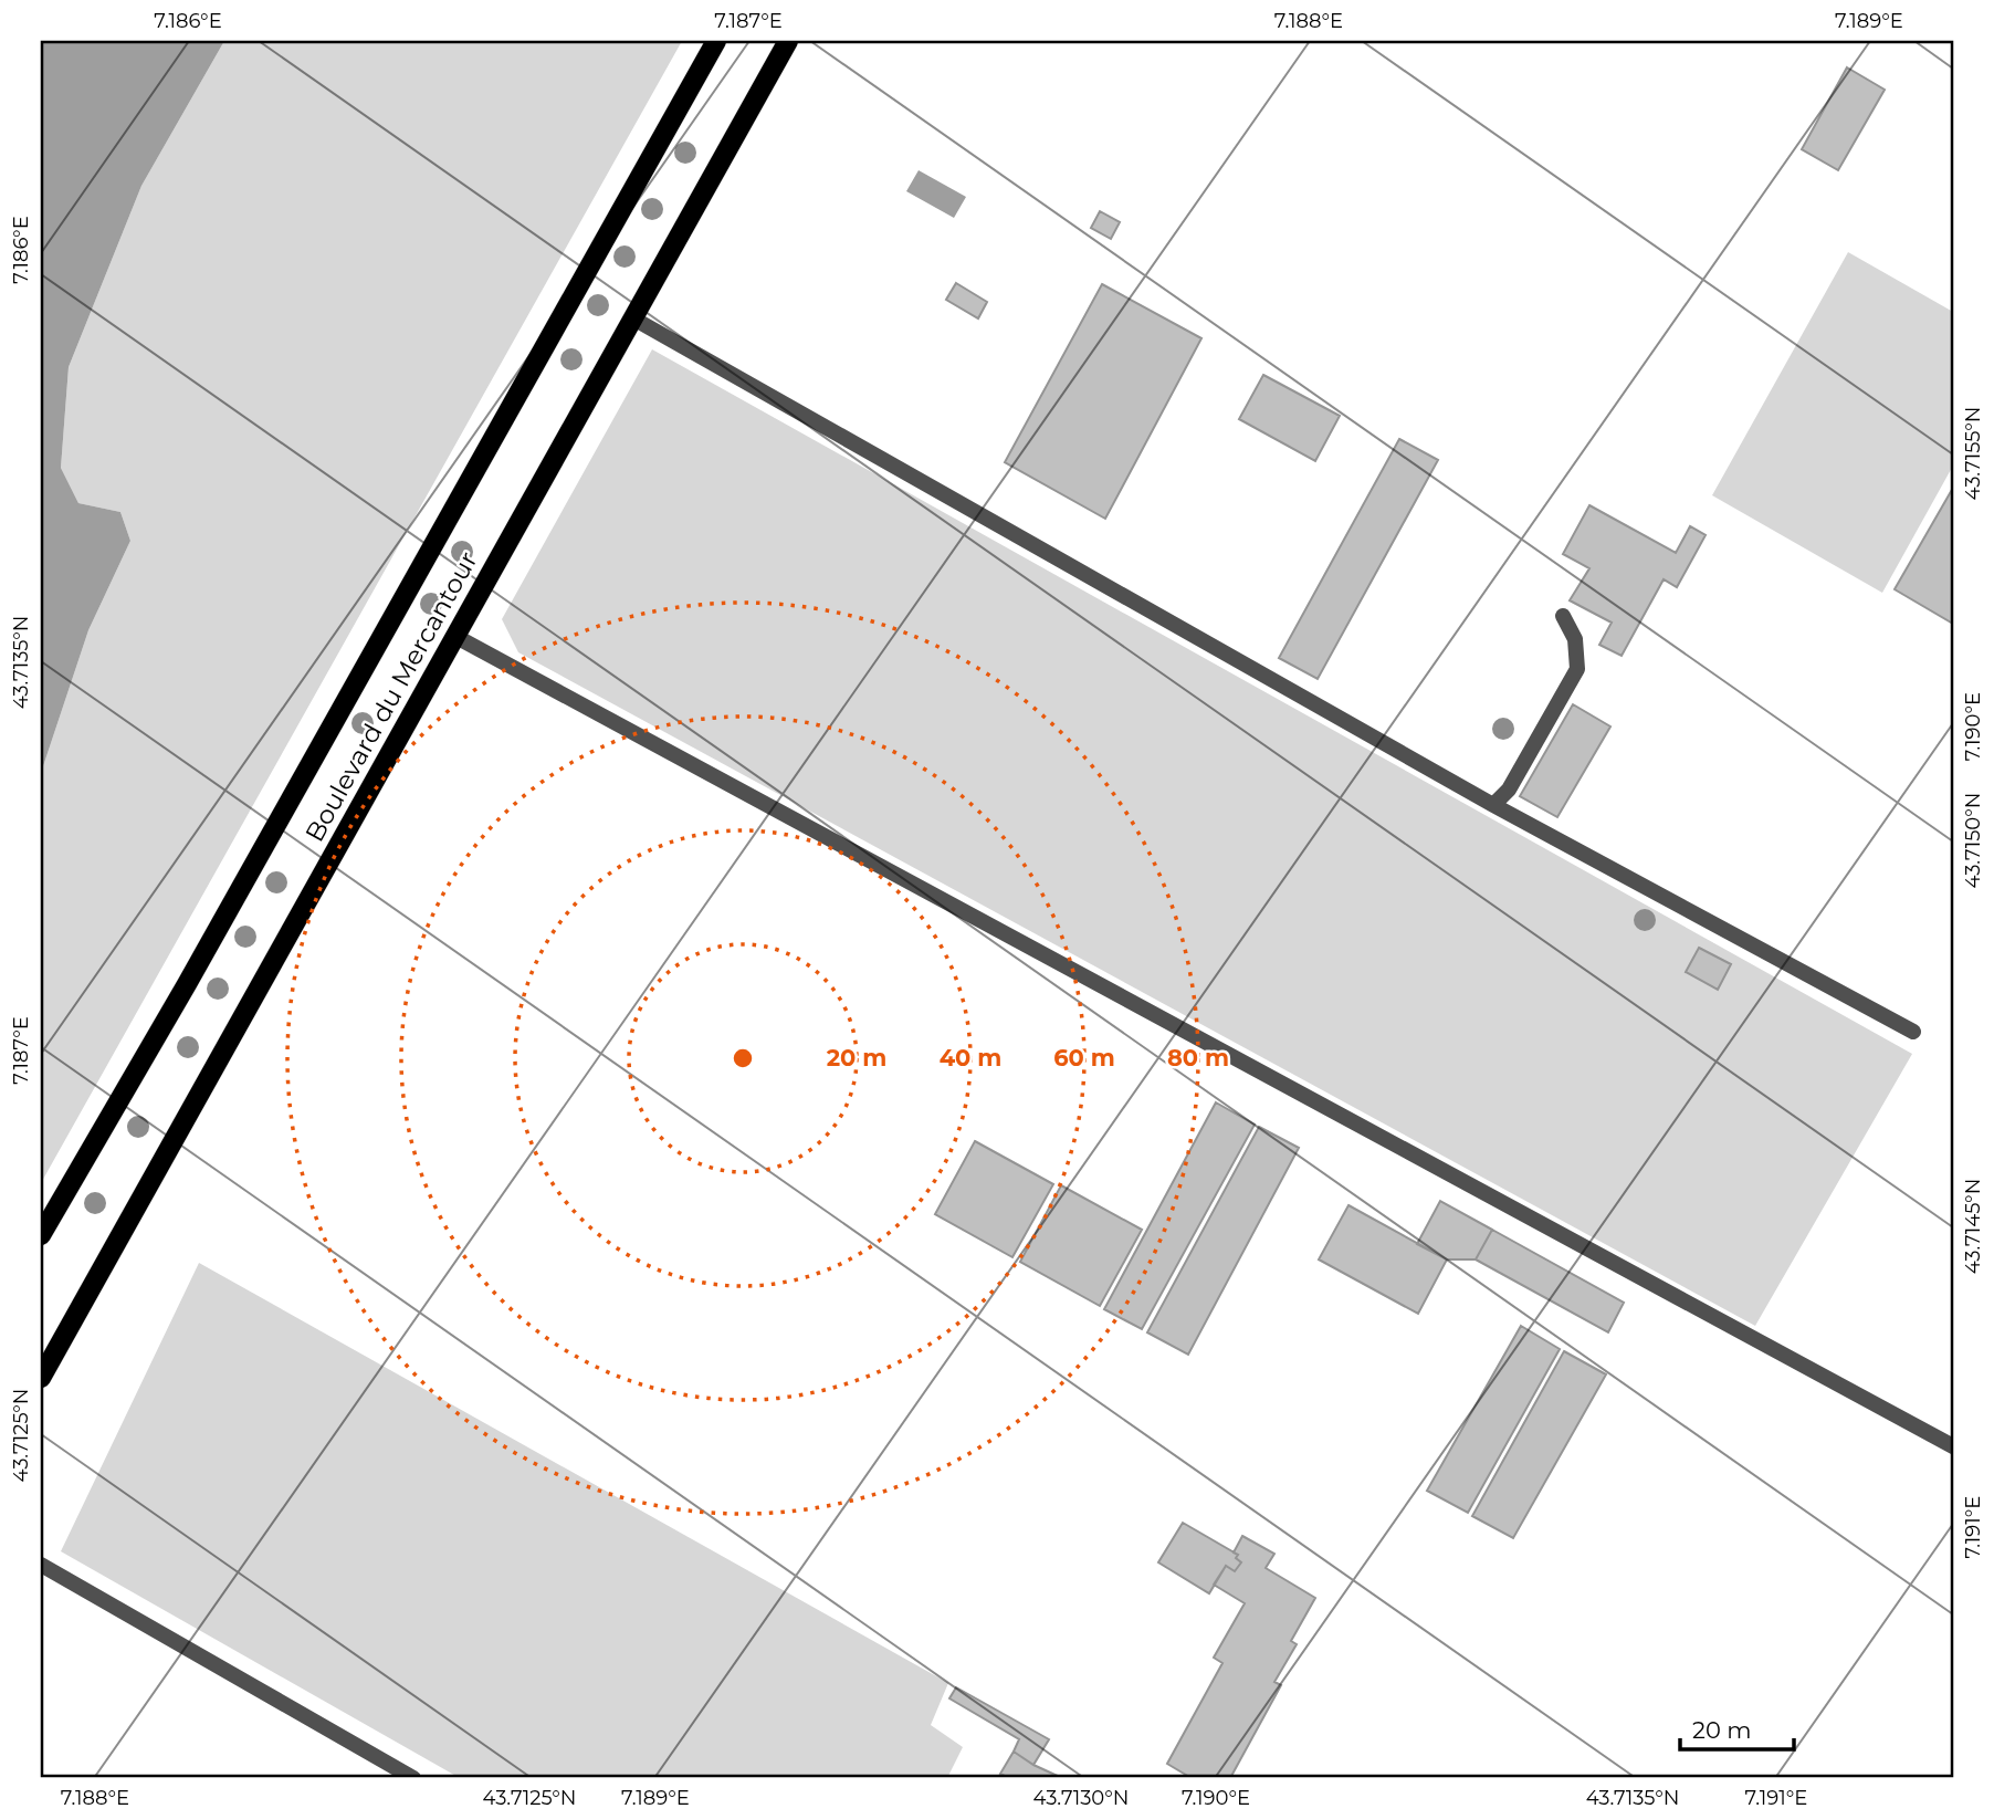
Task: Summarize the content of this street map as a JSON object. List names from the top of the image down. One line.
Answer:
{"streets":{"main road":["Boulevard du Mercantour"]},"scale_bar":"20 m","coordinates":["7.186°E","7.187°E","7.188°E","7.189°E","43.7155°N","43.7135°N","7.190°E","43.7150°N","43.7145°N","43.7125°N","7.191°E","43.7130°N"],"rings":["20 m","40 m","60 m","80 m"]}
